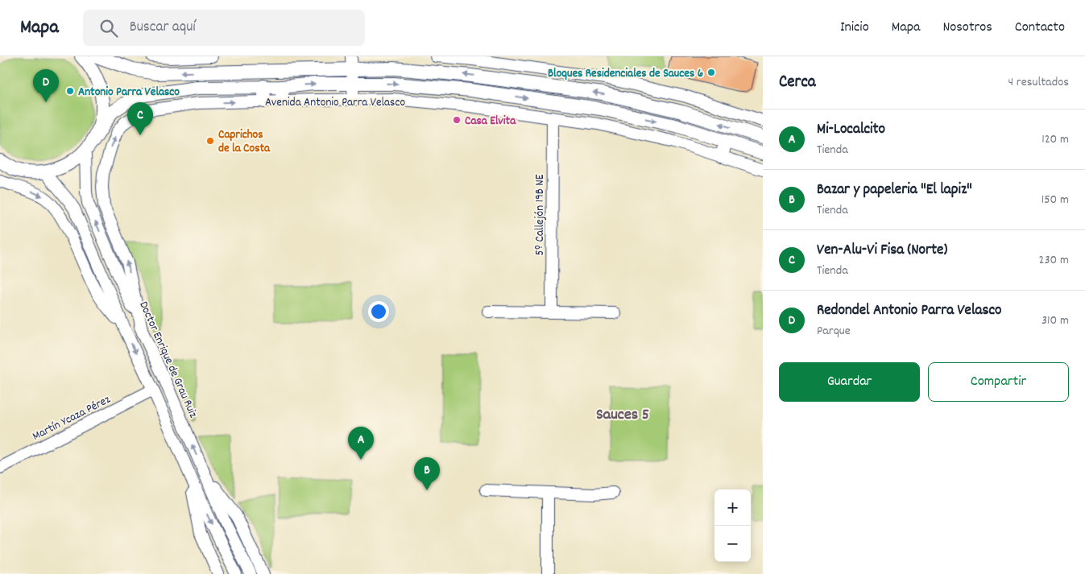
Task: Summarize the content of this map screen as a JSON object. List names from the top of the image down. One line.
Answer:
{"streets":{"main road":["Avenida Antonio Parra Velasco"],"street":["5º Callejón 19B NE","Doctor Enrique de Grau Ruiz","Martín Ycaza Pérez"]},"crossings":[["Avenida Antonio Parra Velasco","5º Callejón 19B NE"],["Avenida Antonio Parra Velasco","Doctor Enrique de Grau Ruiz"]],"districts":["Sauces 5"],"places":["Bloques Residenciales de Sauces 6","Antonio Parra Velasco","Casa Elvita","Caprichos de la Costa"],"page":{"header":"Mapa","search":"Buscar aquí","nav":["Inicio","Mapa","Nosotros","Contacto"],"heading":["Cerca","4 resultados"],"pins":["D","C","A","B"],"list":[{"mark":"A","name":"Mi-Localcito","note":"Tienda","value":"120 m"},{"mark":"B","name":"Bazar y papeleria \"El lapiz\"","note":"Tienda","value":"150 m"},{"mark":"C","name":"Ven-Alu-Vi Fisa (Norte)","note":"Tienda","value":"230 m"},{"mark":"D","name":"Redondel Antonio Parra Velasco","note":"Parque","value":"310 m"}],"buttons":["Guardar","Compartir"],"map_buttons":["+","−"]}}
